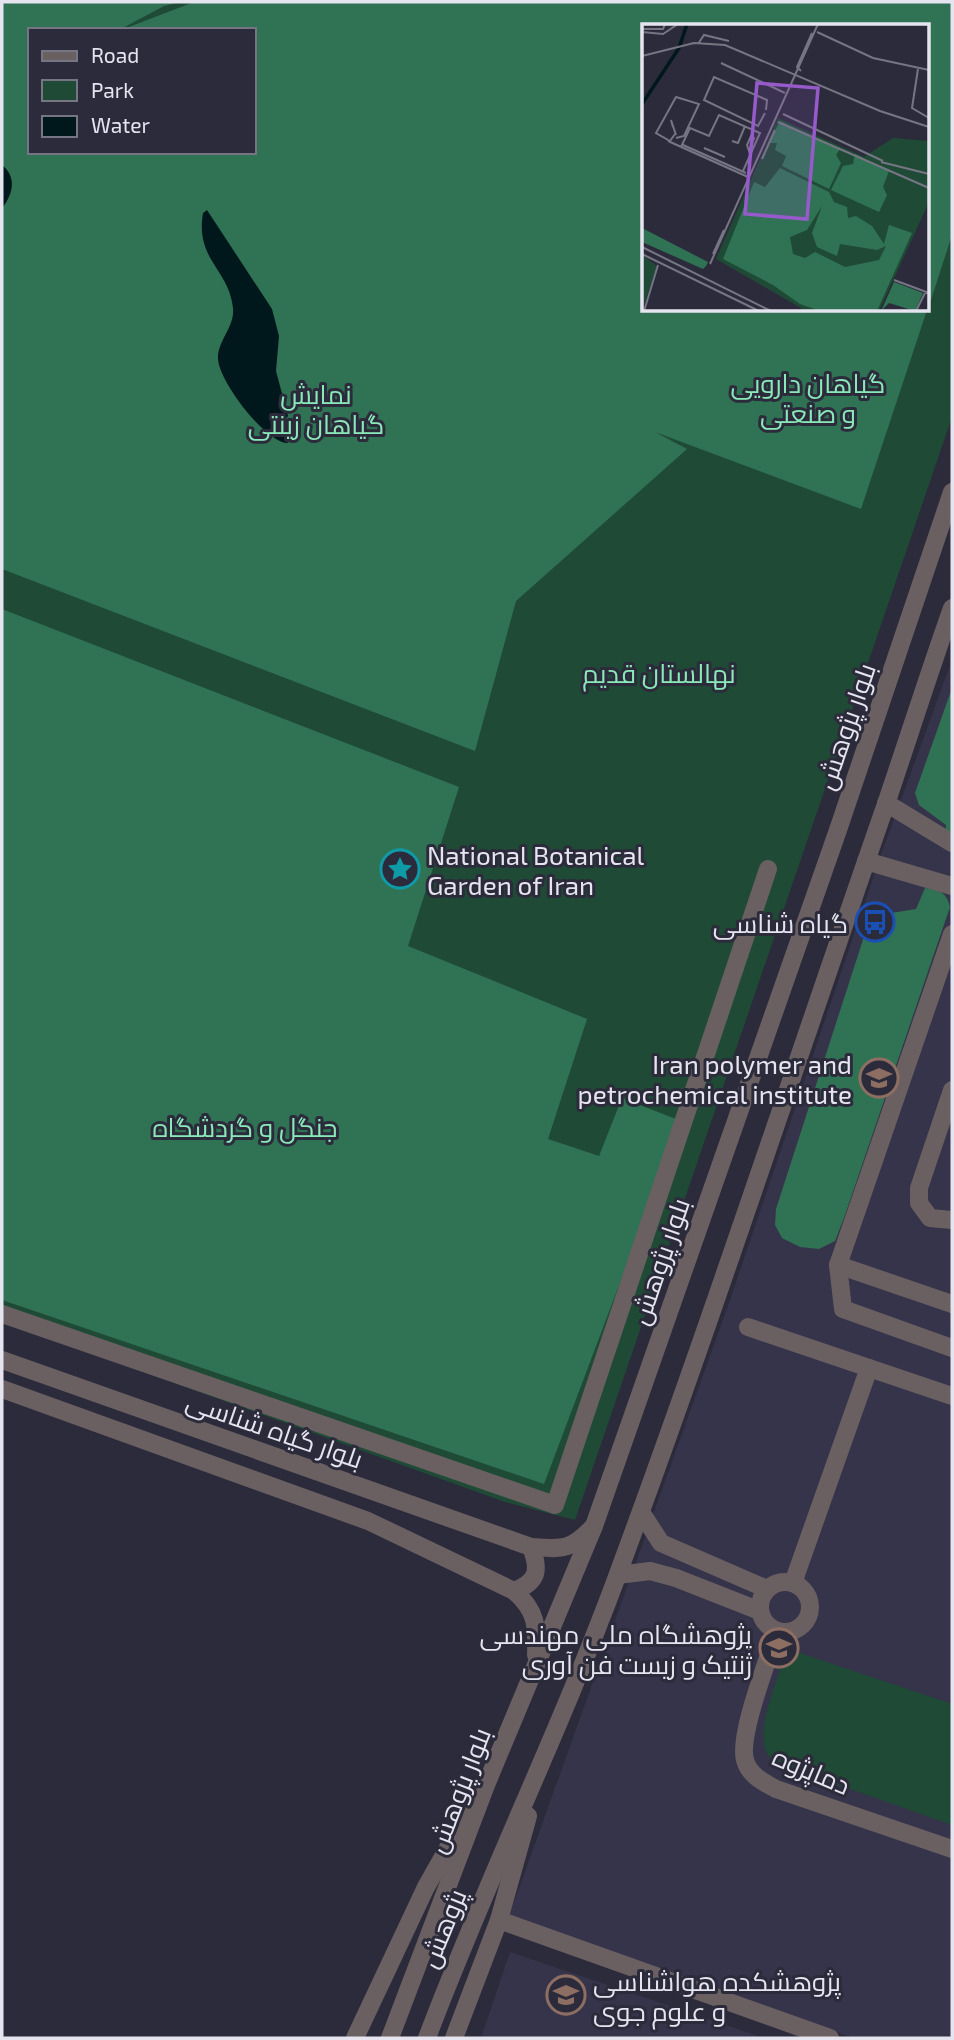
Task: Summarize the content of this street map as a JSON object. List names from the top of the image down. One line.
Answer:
{"streets":{"street":["بلوار پژوهش","بلوار گیاه شناسی","دماپژوه","پژوهش"]},"crossings":[["بلوار پژوهش","بلوار گیاه شناسی"]],"parks":["گیاهان دارویی و صنعتی","نمایش گیاهان زینتی","نهالستان قدیم","جنگل و گردشگاه"],"places":{"place":["National Botanical Garden of Iran"],"bus stop":["گیاه شناسی"],"school or university":["Iran polymer and petrochemical institute","پژوهشگاه ملی مهندسی ژنتیک و زیست فن آوری","پژوهشکده هواشناسی و علوم جوی"]},"legend":["Road","Park","Water"]}
